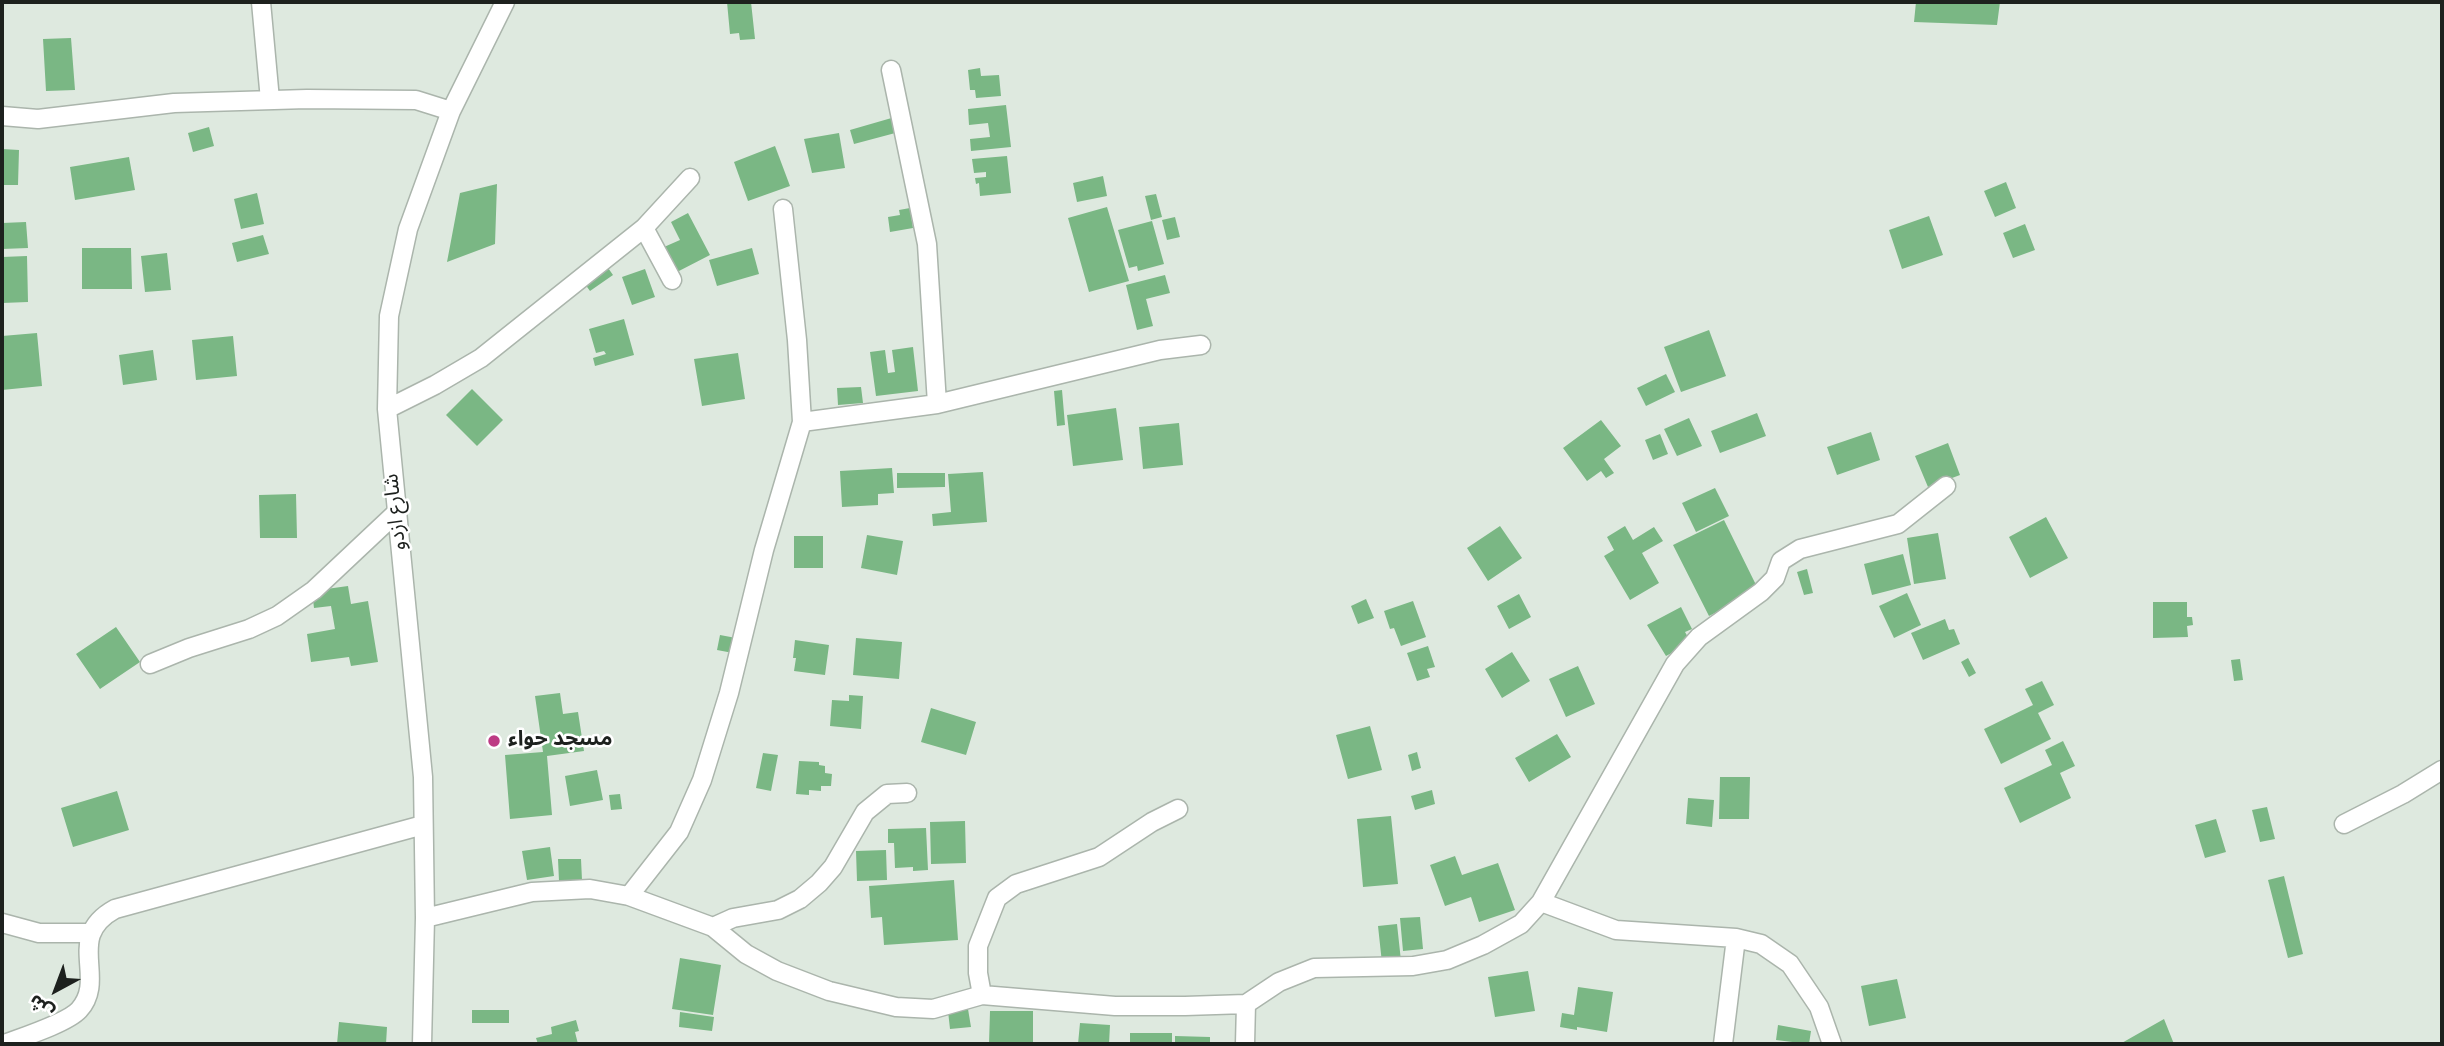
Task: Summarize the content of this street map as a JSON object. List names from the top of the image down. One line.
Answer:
{"streets":{"street":["شارع ازدو"]},"places":["مسجد حواء"],"north":"bottom left"}
